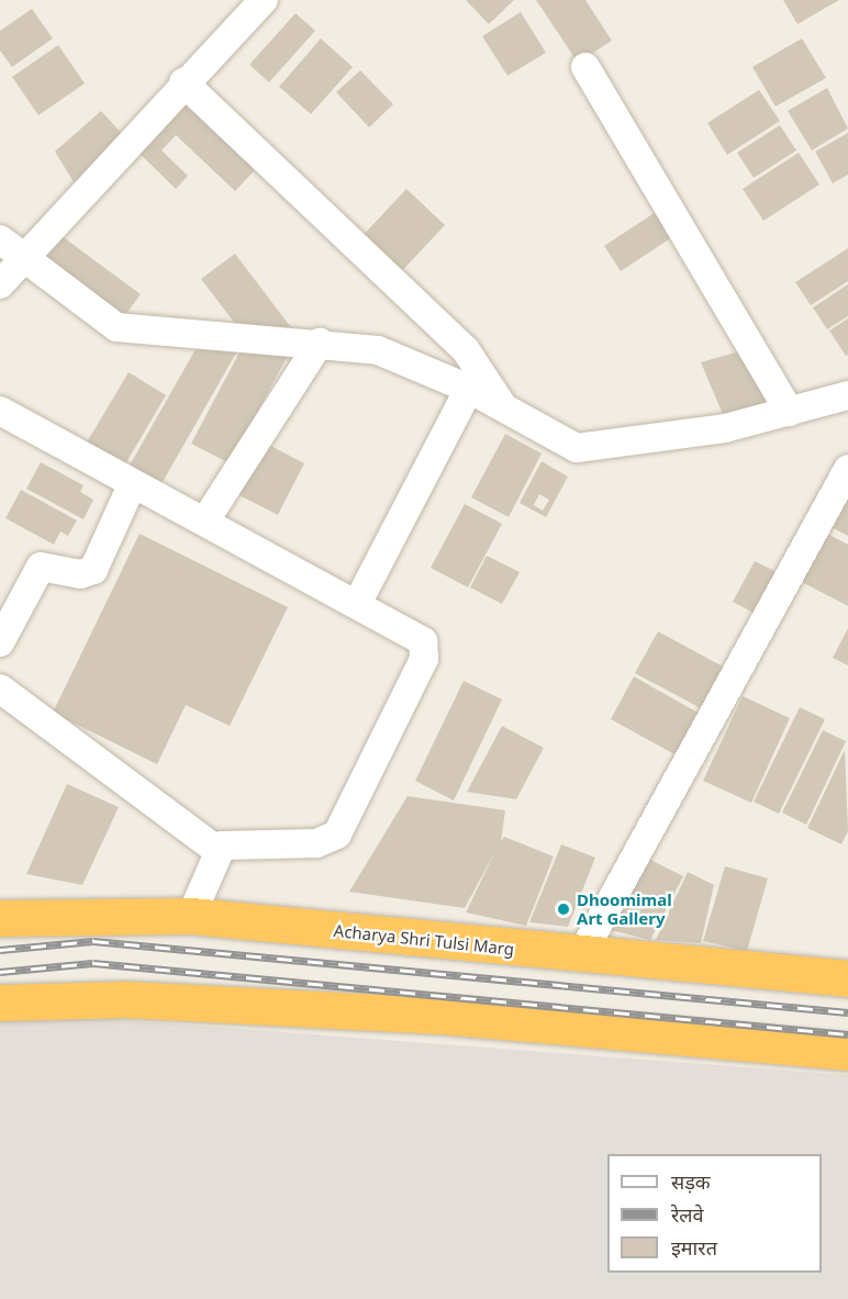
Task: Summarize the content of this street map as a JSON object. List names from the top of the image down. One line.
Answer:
{"streets":{"highway":["Acharya Shri Tulsi Marg"]},"places":["Dhoomimal Art Gallery"],"legend":["सड़क","रेलवे","इमारत"]}
